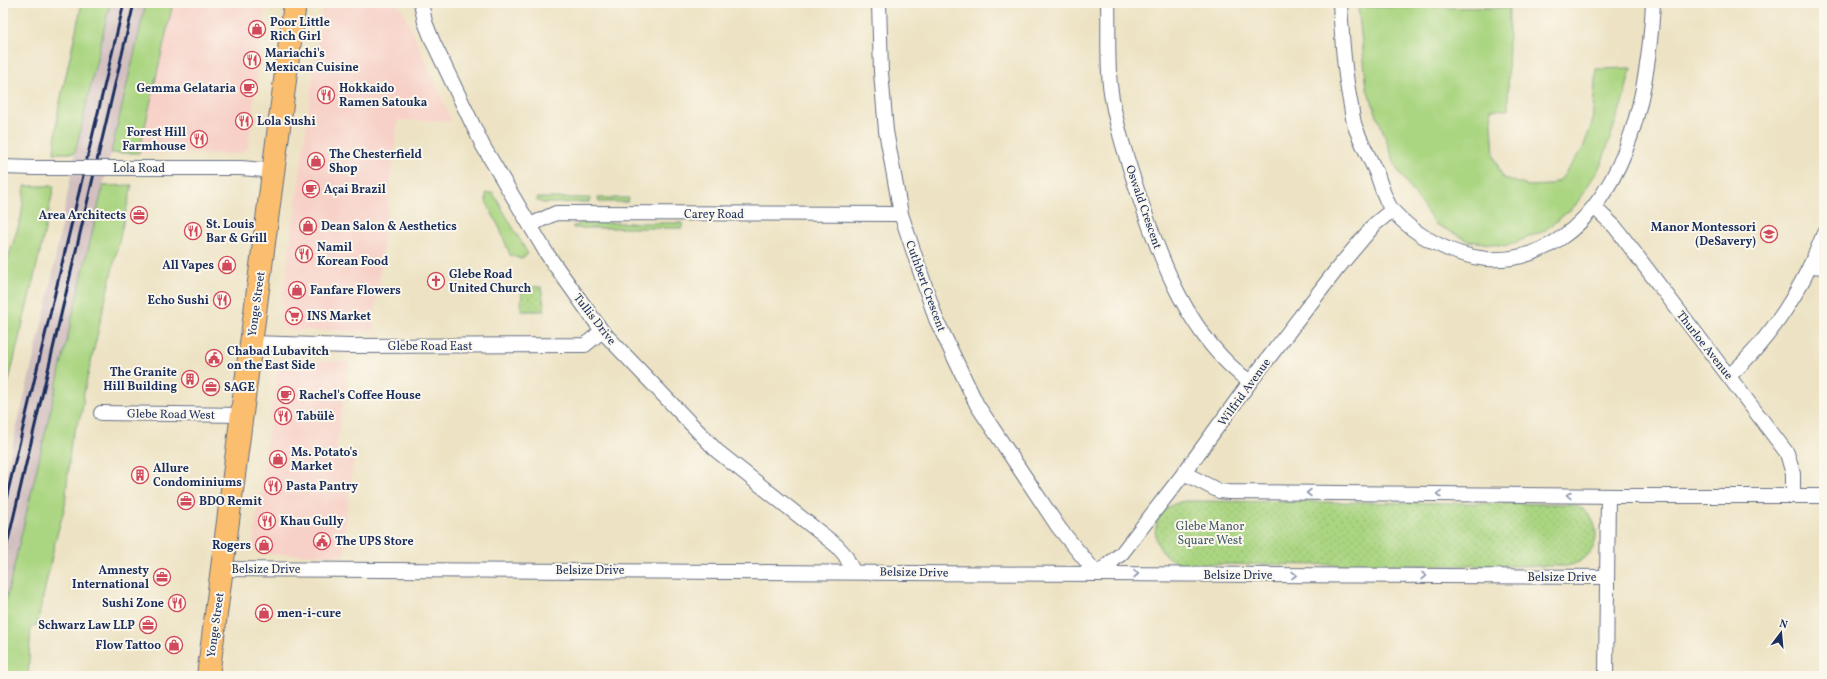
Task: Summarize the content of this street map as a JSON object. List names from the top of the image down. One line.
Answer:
{"streets":{"main road":["Yonge Street"],"street":["Lola Road","Oswald Crescent","Carey Road","Cuthbert Crescent","Tullis Drive","Thurloe Avenue","Glebe Road East","Wilfrid Avenue","Glebe Road West","Belsize Drive"]},"crossings":[["Lola Road","Yonge Street"],["Oswald Crescent","Wilfrid Avenue"],["Carey Road","Cuthbert Crescent"],["Carey Road","Tullis Drive"],["Cuthbert Crescent","Wilfrid Avenue"],["Cuthbert Crescent","Belsize Drive"],["Yonge Street","Glebe Road East"],["Yonge Street","Glebe Road West"],["Yonge Street","Belsize Drive"],["Tullis Drive","Glebe Road East"],["Tullis Drive","Belsize Drive"],["Wilfrid Avenue","Belsize Drive"]],"parks":["Glebe Manor Square West"],"places":{"shop":["Poor Little Rich Girl","The Chesterfield Shop","Dean Salon & Aesthetics","All Vapes","Fanfare Flowers","Ms. Potato's Market","Rogers","men-i-cure","Flow Tattoo"],"restaurant":["Mariachi's Mexican Cuisine","Hokkaido Ramen Satouka","Lola Sushi","Forest Hill Farmhouse","St. Louis Bar & Grill","Namil Korean Food","Echo Sushi","Tabülè","Pasta Pantry","Khau Gully","Sushi Zone"],"cafe":["Gemma Gelataria","Açai Brazil","Rachel's Coffee House"],"office":["Area Architects","SAGE","BDO Remit","Amnesty International","Schwarz Law LLP"],"school or university":["Manor Montessori (DeSavery)"],"church":["Glebe Road United Church"],"supermarket":["INS Market"],"public building":["Chabad Lubavitch on the East Side","The UPS Store"],"building":["The Granite Hill Building","Allure Condominiums"]},"north":"top"}
